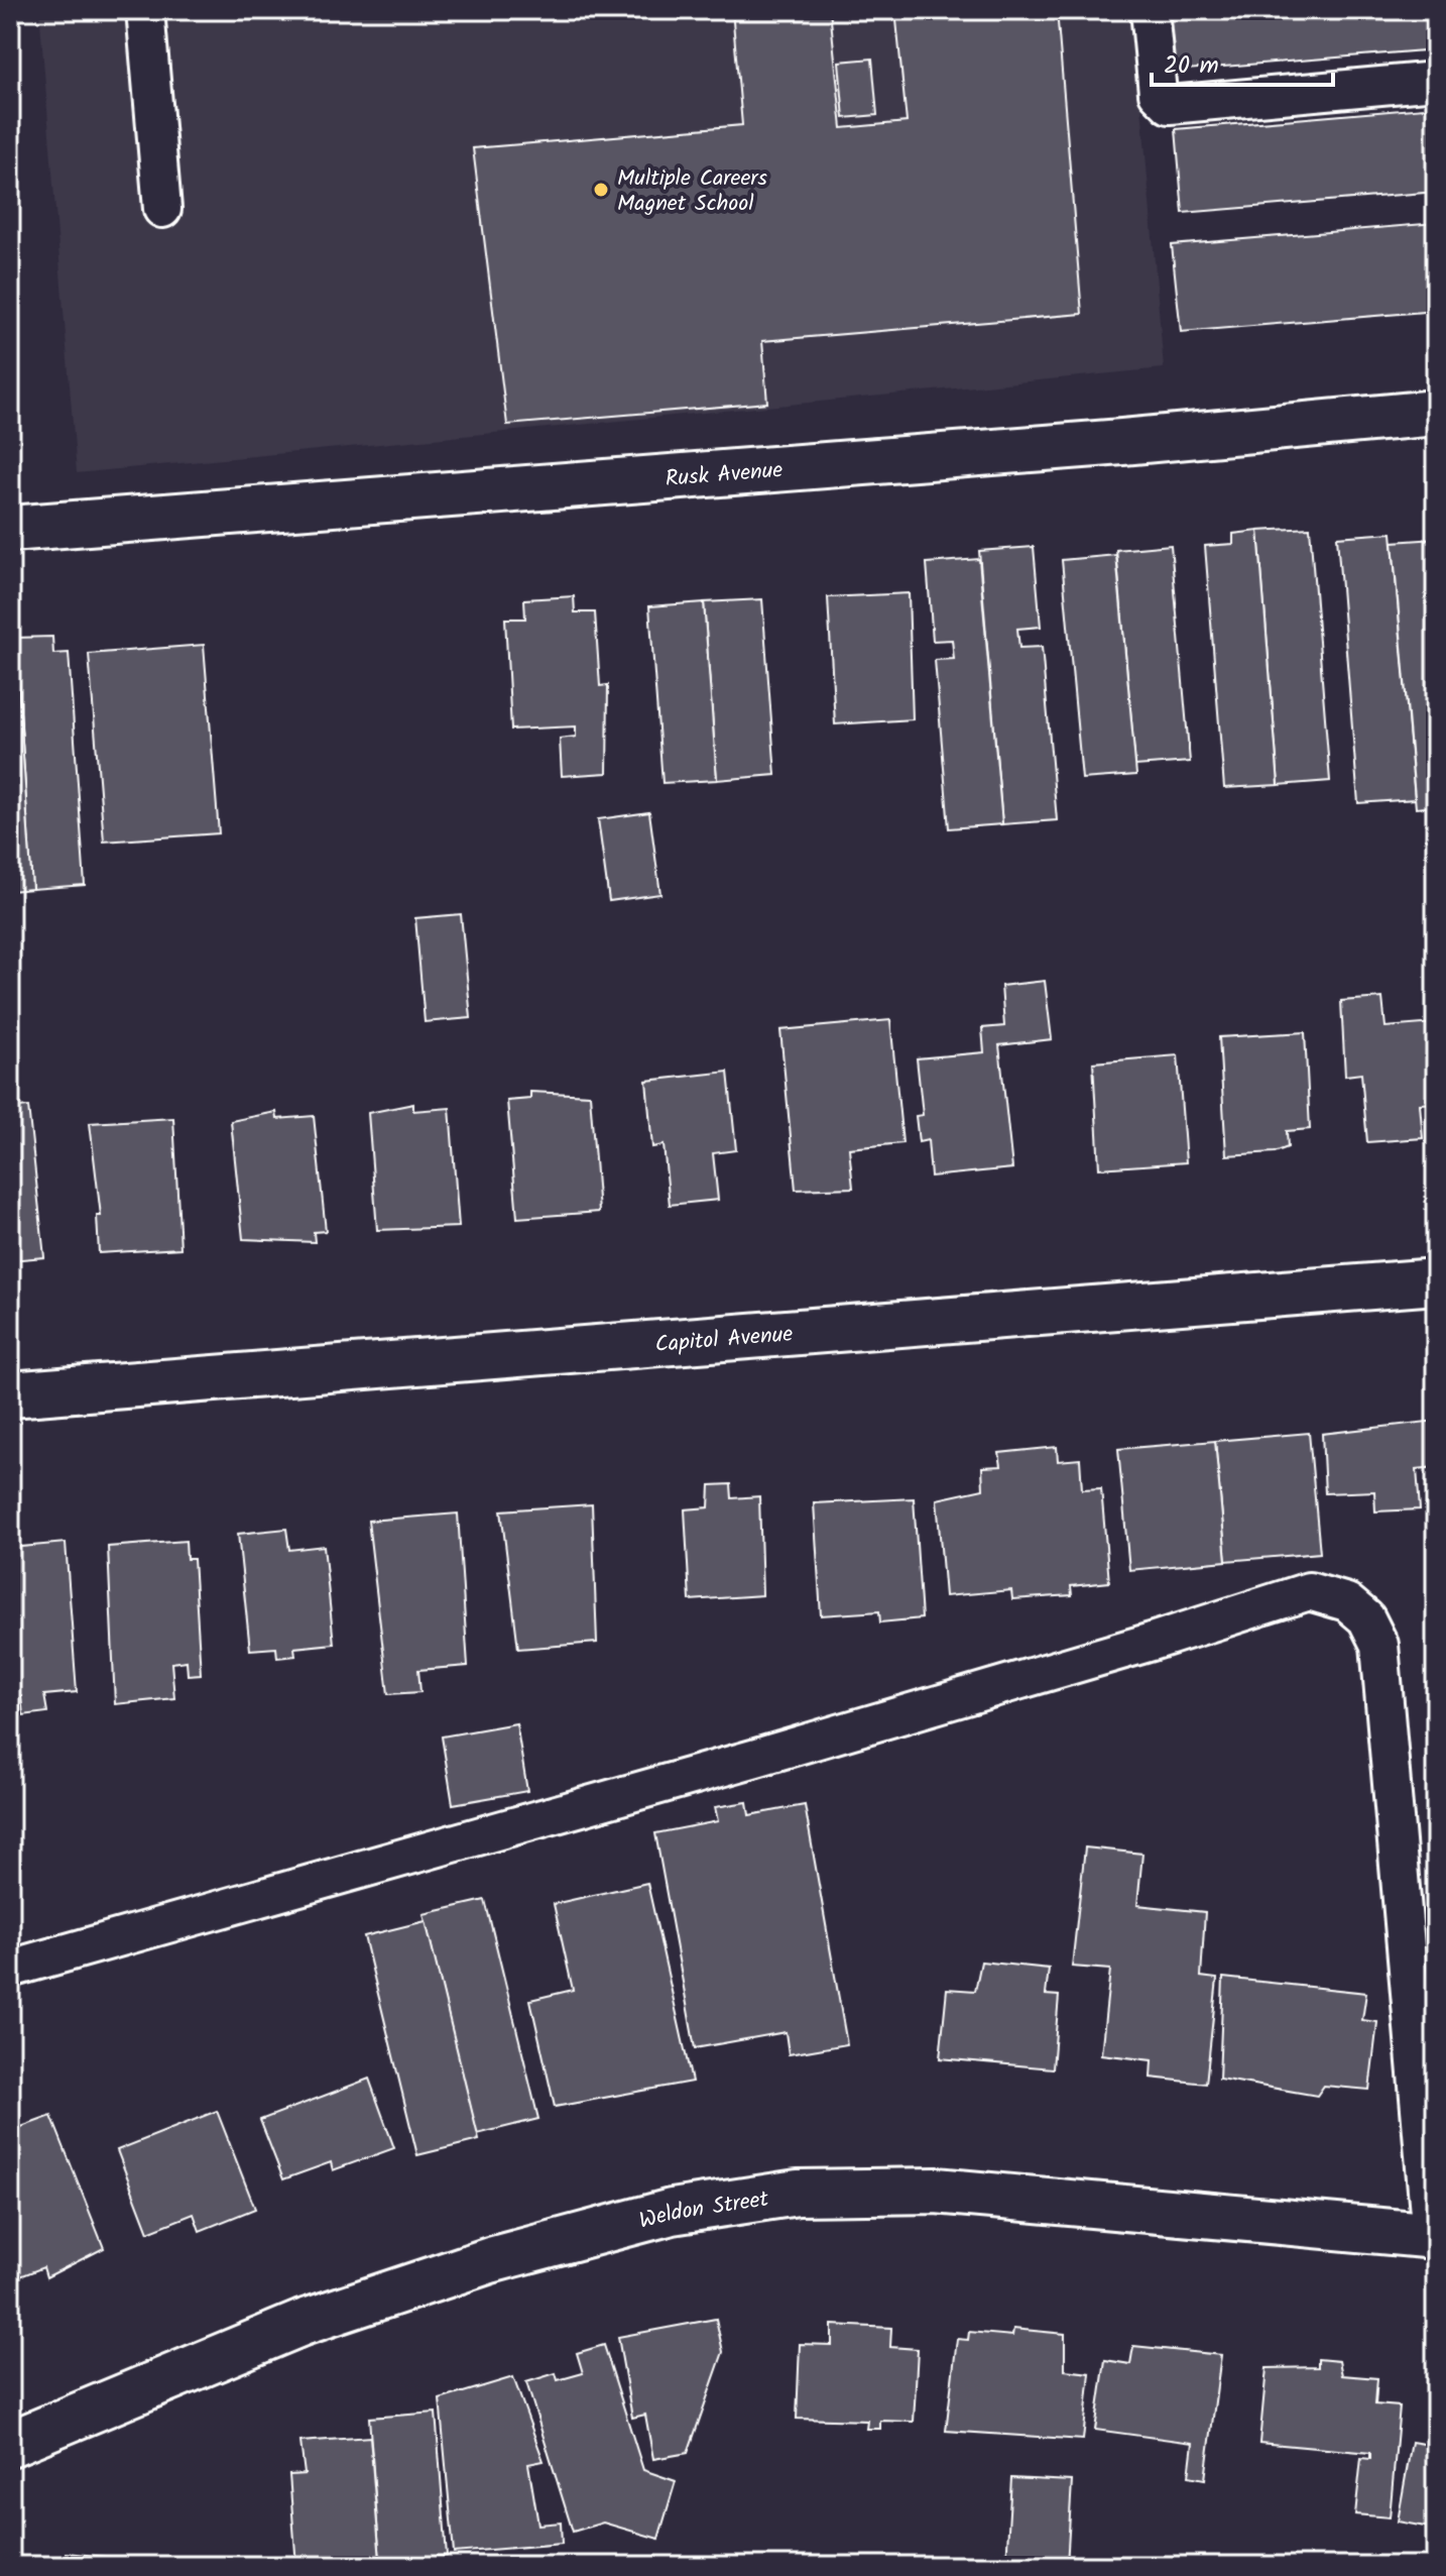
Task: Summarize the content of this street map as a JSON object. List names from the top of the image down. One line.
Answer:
{"streets":{"street":["Rusk Avenue","Capitol Avenue","Weldon Street"]},"places":["Multiple Careers Magnet School"],"scale_bar":"20 m"}
